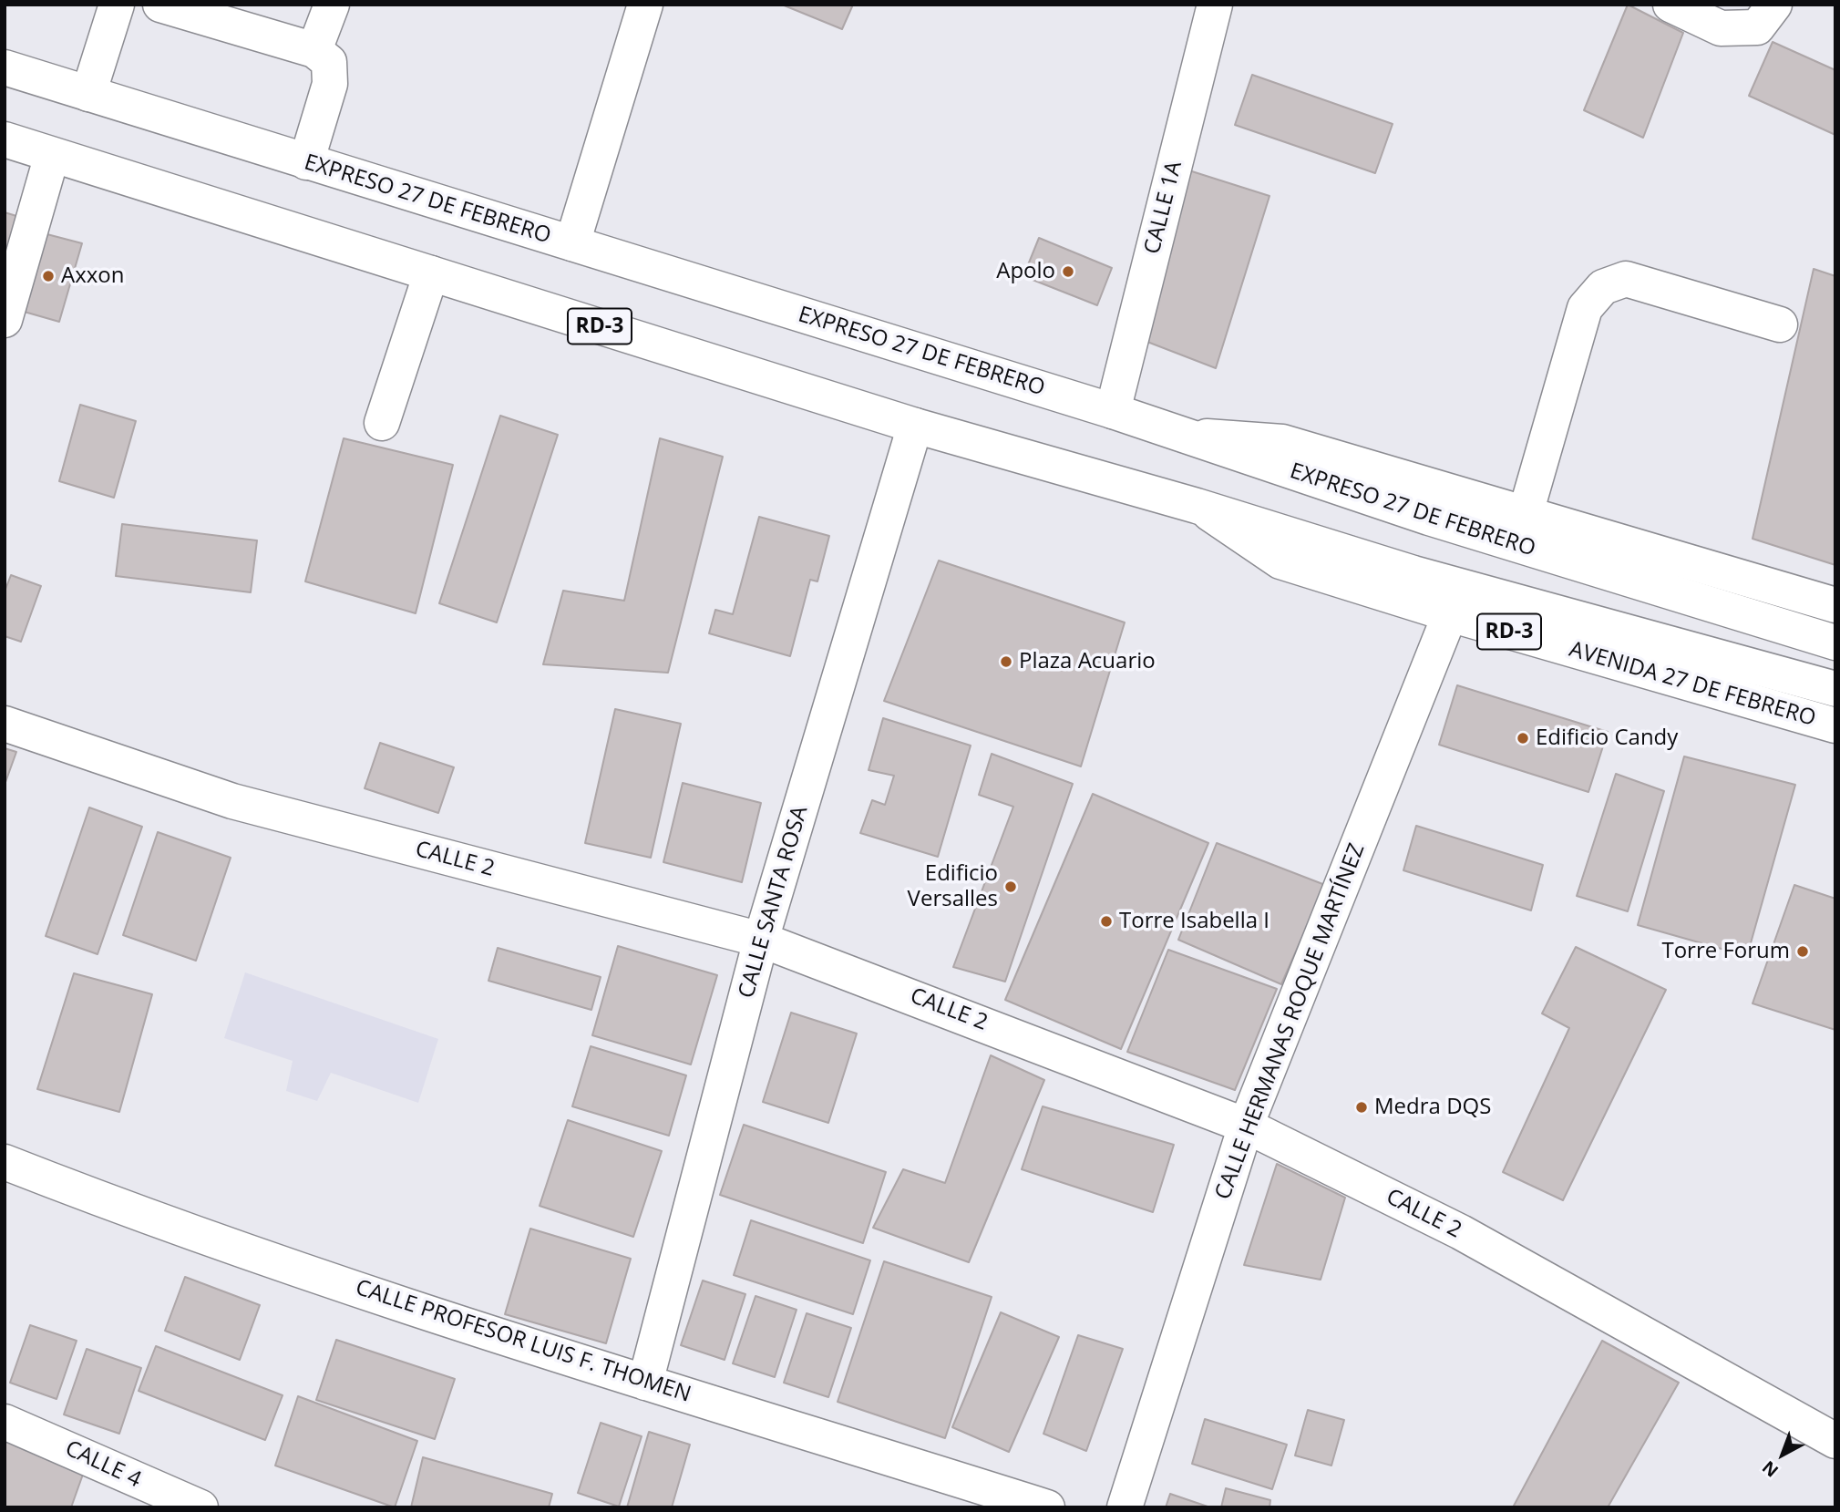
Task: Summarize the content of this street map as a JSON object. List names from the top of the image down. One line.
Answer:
{"streets":{"main road":["EXPRESO 27 DE FEBRERO","CALLE 1A","RD-3","AVENIDA 27 DE FEBRERO","CALLE 2","CALLE SANTA ROSA","CALLE HERMANAS ROQUE MARTÍNEZ","CALLE PROFESOR LUIS F. THOMEN","CALLE 4"]},"crossings":[["EXPRESO 27 DE FEBRERO","CALLE 1A"],["RD-3","AVENIDA 27 DE FEBRERO"],["RD-3","CALLE SANTA ROSA"],["AVENIDA 27 DE FEBRERO","CALLE HERMANAS ROQUE MARTÍNEZ"],["CALLE 2","CALLE SANTA ROSA"],["CALLE 2","CALLE HERMANAS ROQUE MARTÍNEZ"],["CALLE SANTA ROSA","CALLE PROFESOR LUIS F. THOMEN"]],"places":["Apolo","Axxon","Plaza Acuario","Edificio Candy","Edificio Versalles","Torre Isabella I","Torre Forum","Medra DQS"],"north":"bottom left"}
